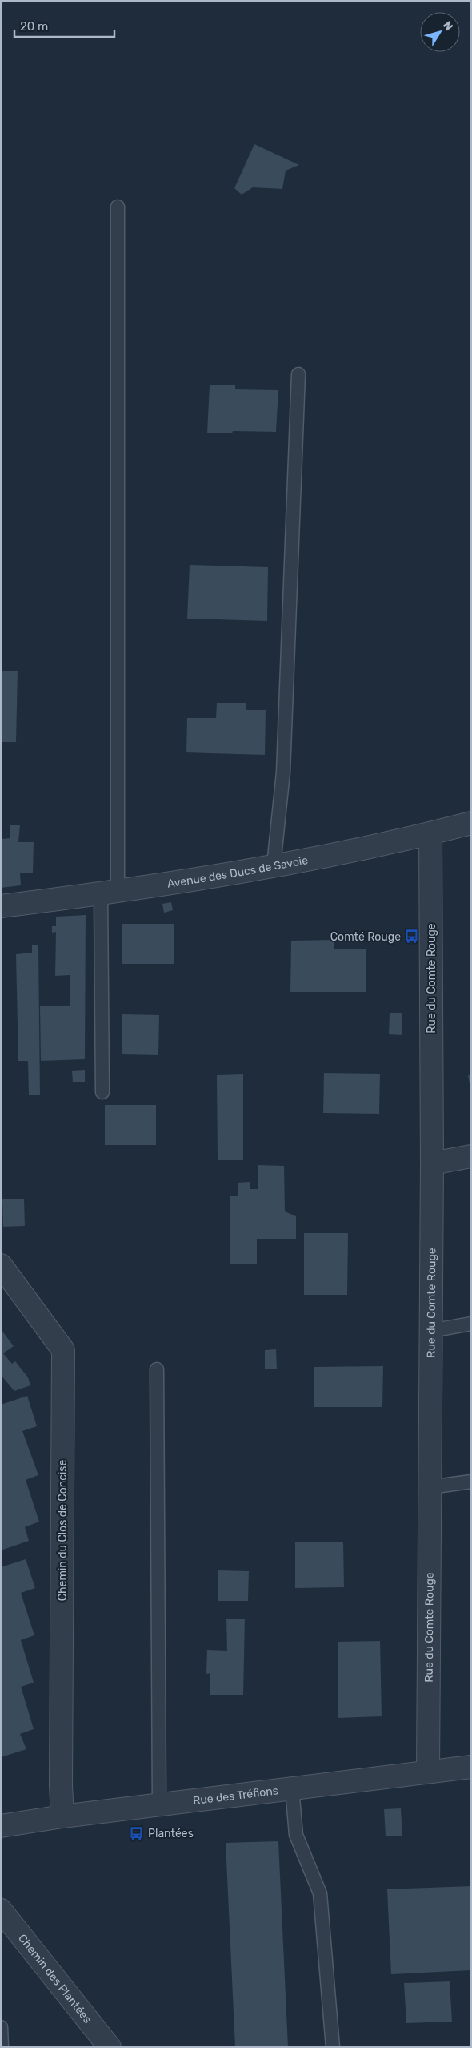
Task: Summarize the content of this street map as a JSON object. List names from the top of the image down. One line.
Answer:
{"streets":{"street":["Avenue des Ducs de Savoie","Rue du Comte Rouge","Chemin du Clos de Concise","Rue des Tréflons","Chemin des Plantées"]},"crossings":[["Avenue des Ducs de Savoie","Rue du Comte Rouge"],["Rue du Comte Rouge","Rue des Tréflons"],["Chemin du Clos de Concise","Rue des Tréflons"]],"places":{"bus stop":["Comté Rouge","Plantées"]},"scale_bar":"20 m","north":"top right"}
